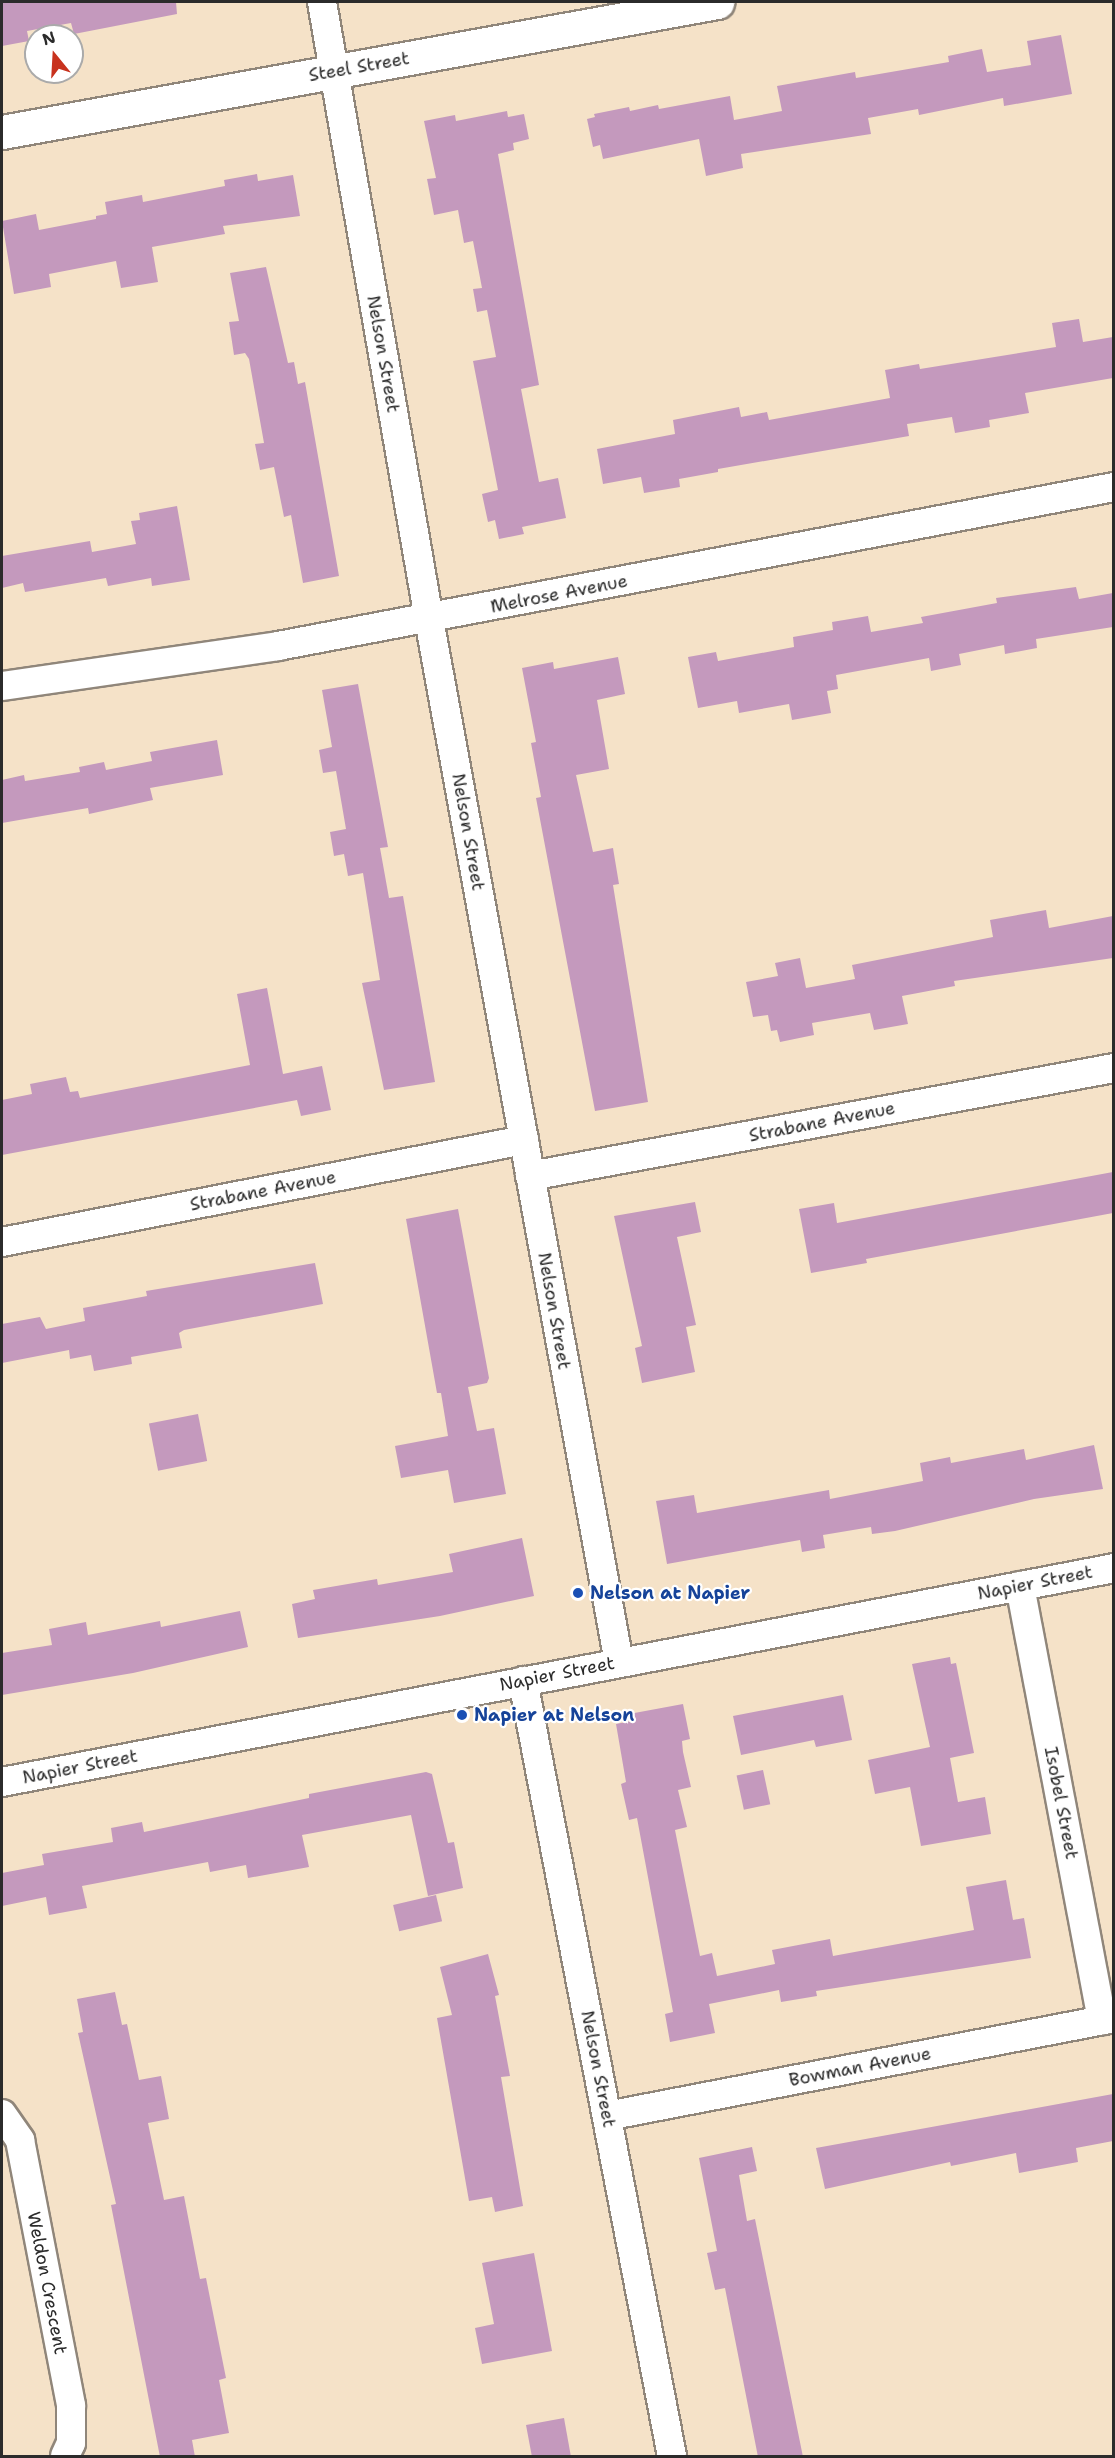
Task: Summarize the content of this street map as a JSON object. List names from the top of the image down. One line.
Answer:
{"streets":{"street":["Steel Street","Nelson Street","Melrose Avenue","Strabane Avenue","Napier Street","Isobel Street","Bowman Avenue","Weldon Crescent"]},"crossings":[["Steel Street","Nelson Street"],["Nelson Street","Melrose Avenue"],["Nelson Street","Strabane Avenue"],["Nelson Street","Napier Street"],["Nelson Street","Bowman Avenue"],["Napier Street","Isobel Street"],["Isobel Street","Bowman Avenue"]],"places":["Nelson at Napier","Napier at Nelson"],"north":"top"}
